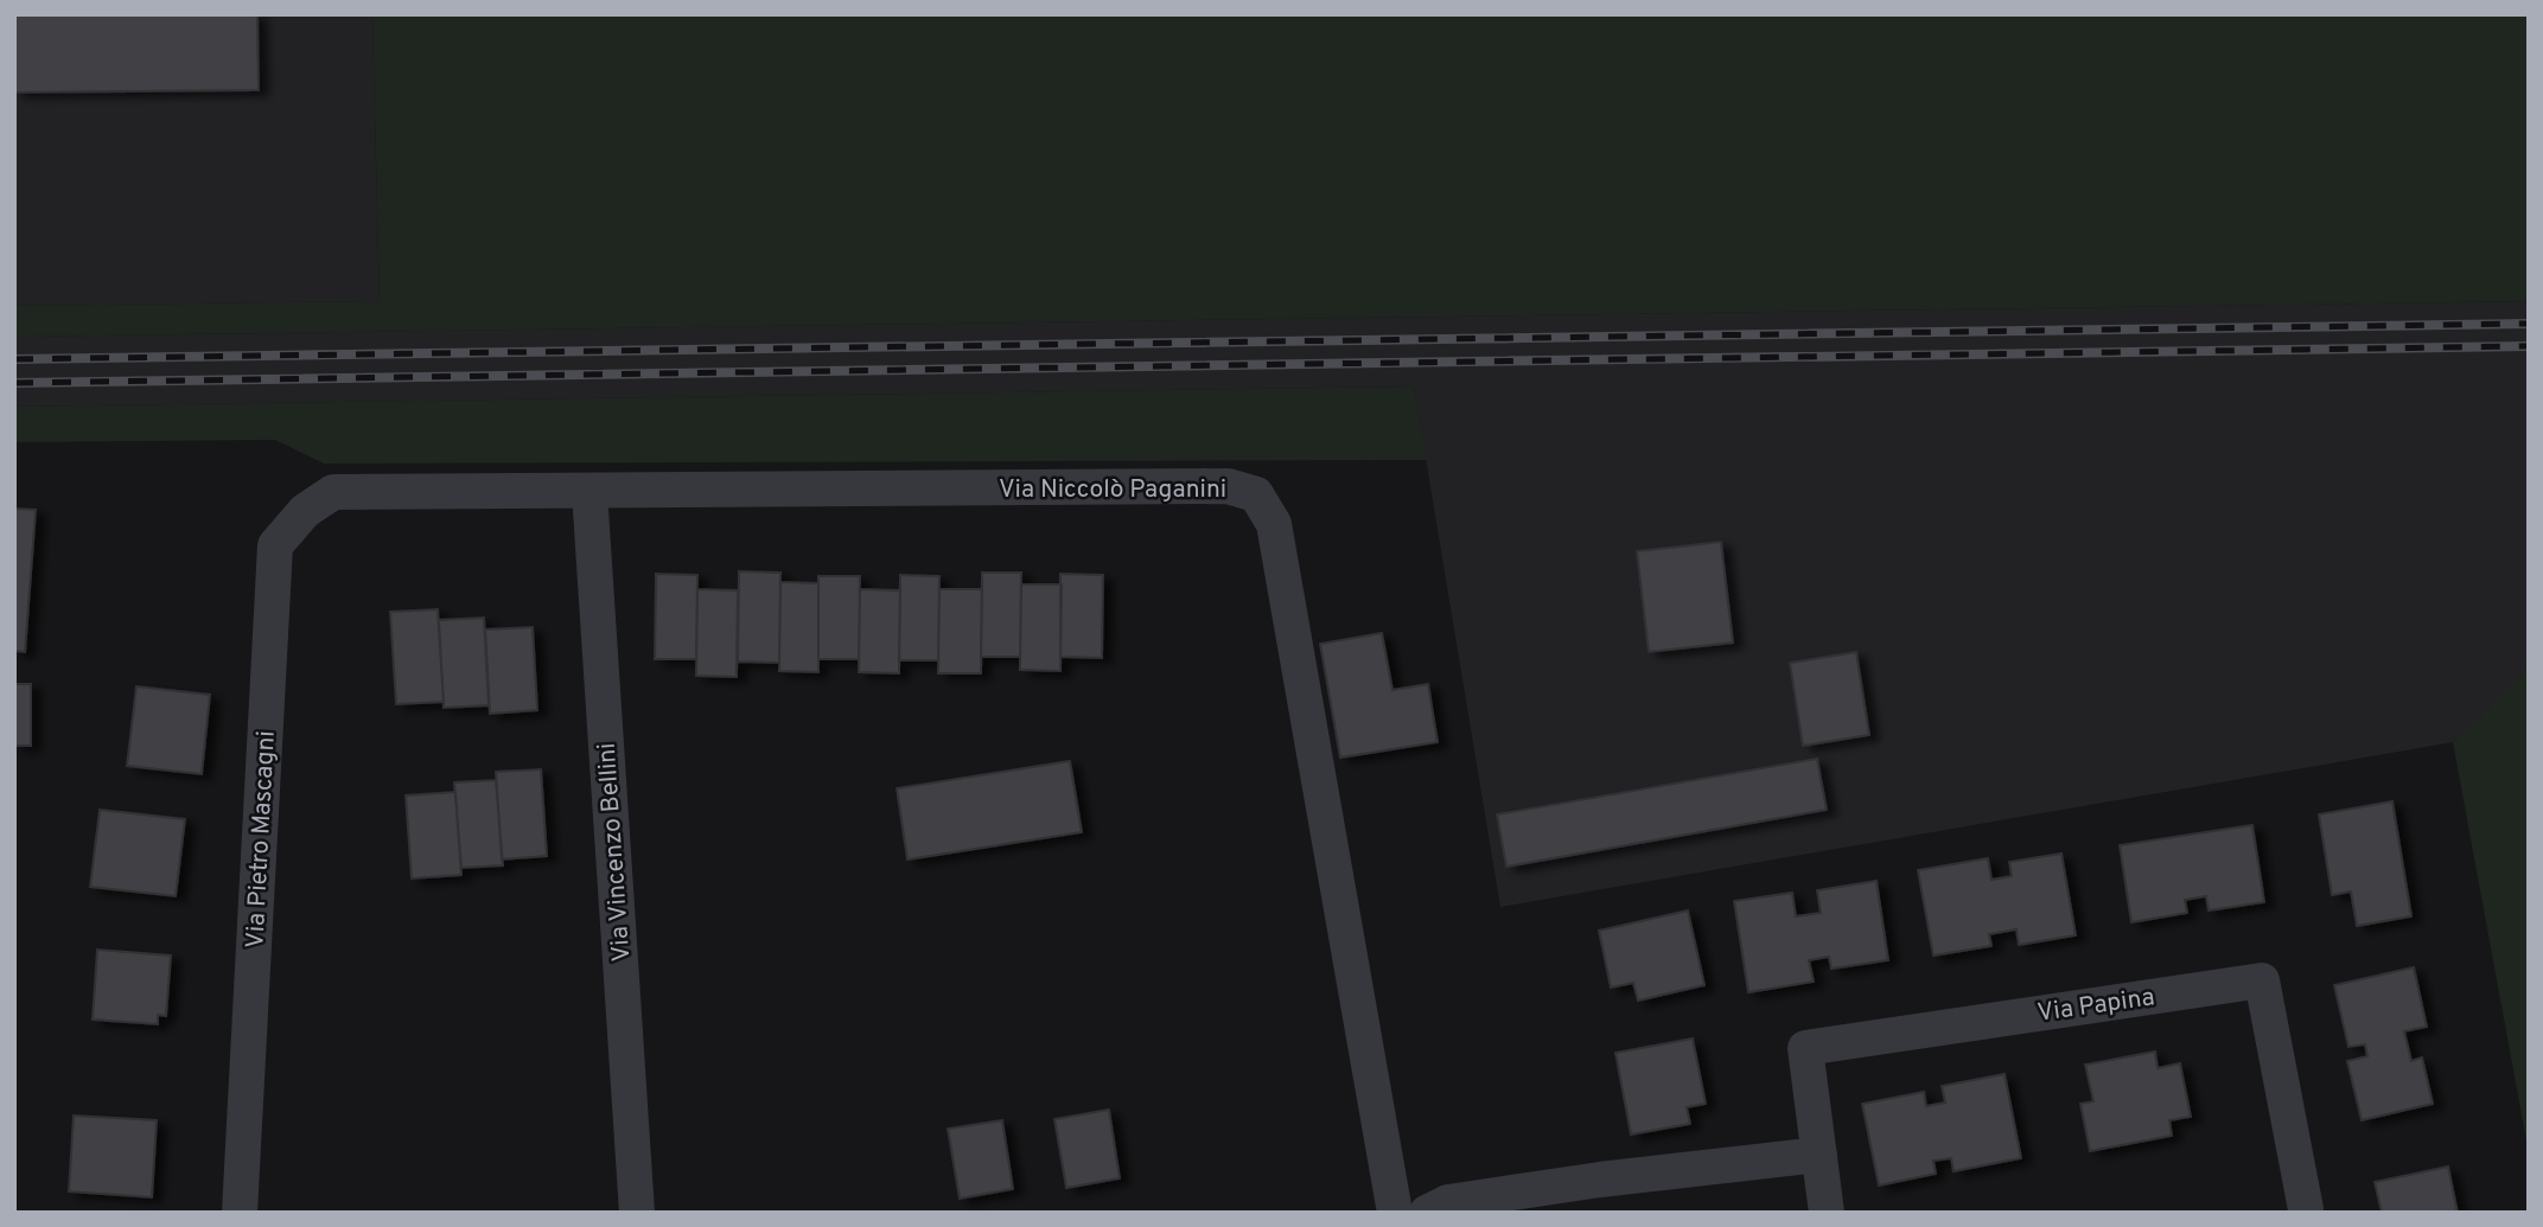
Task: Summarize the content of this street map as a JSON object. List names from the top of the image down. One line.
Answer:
{"streets":{"street":["Via Niccolò Paganini","Via Pietro Mascagni","Via Vincenzo Bellini","Via Papina"]},"crossings":[["Via Niccolò Paganini","Via Pietro Mascagni"],["Via Niccolò Paganini","Via Vincenzo Bellini"]]}
